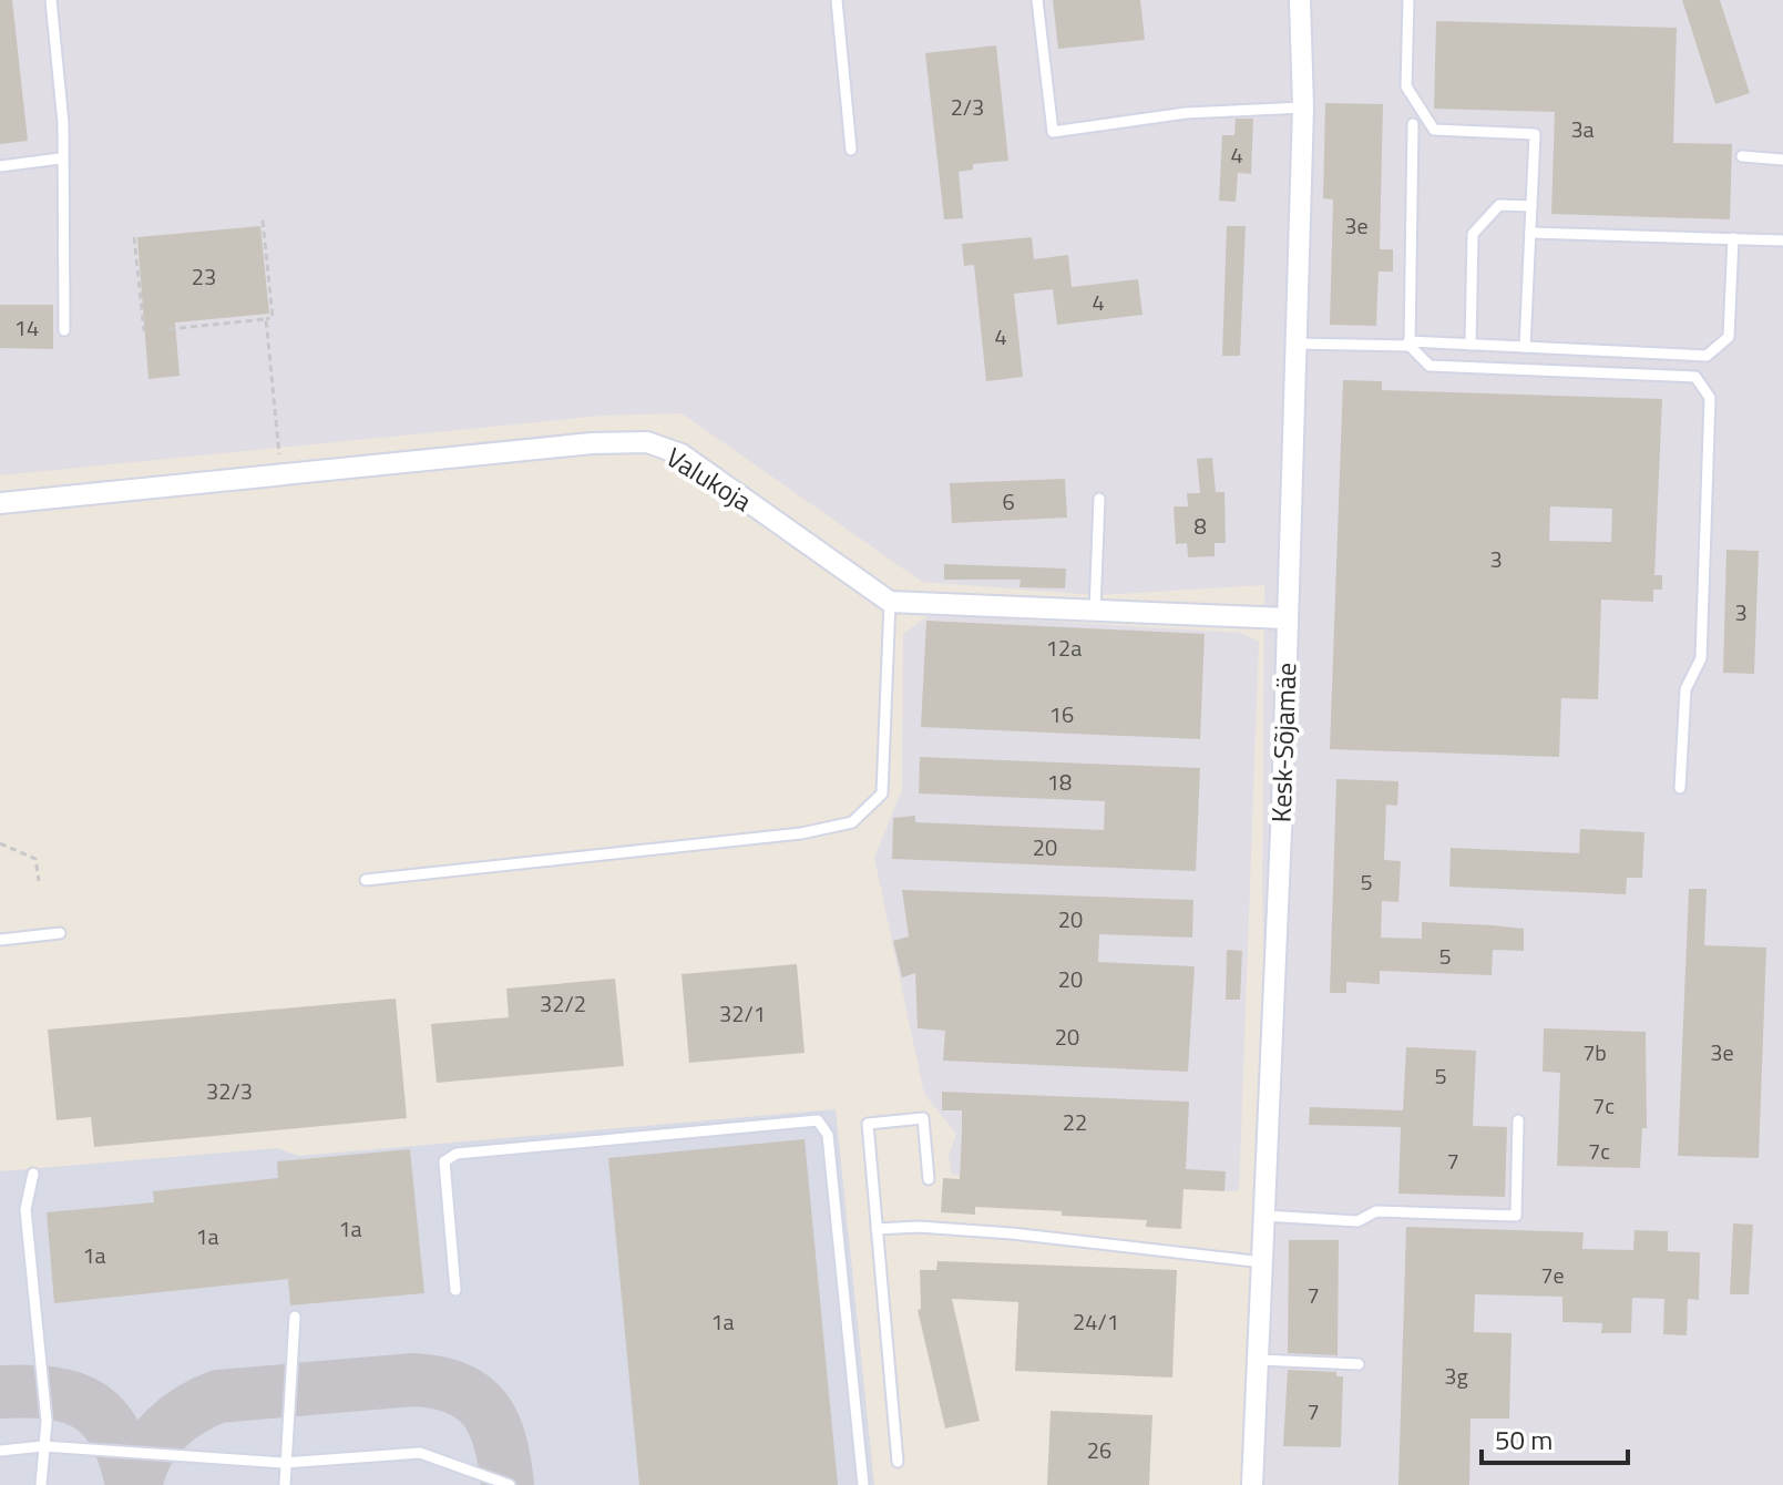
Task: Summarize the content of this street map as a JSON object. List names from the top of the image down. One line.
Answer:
{"streets":{"street":["Valukoja","Kesk-Sõjamäe"]},"house_numbers":["2/3","3a","4","3e","23","4","14","4","6","8","3","3","12a","16","18","20","5","20","5","20","32/2","32/1","20","7b","3e","5","32/3","7c","22","7c","7","1a","1a","1a","7e","7","1a","24/1","3g","7","26"],"scale_bar":"50 m"}
